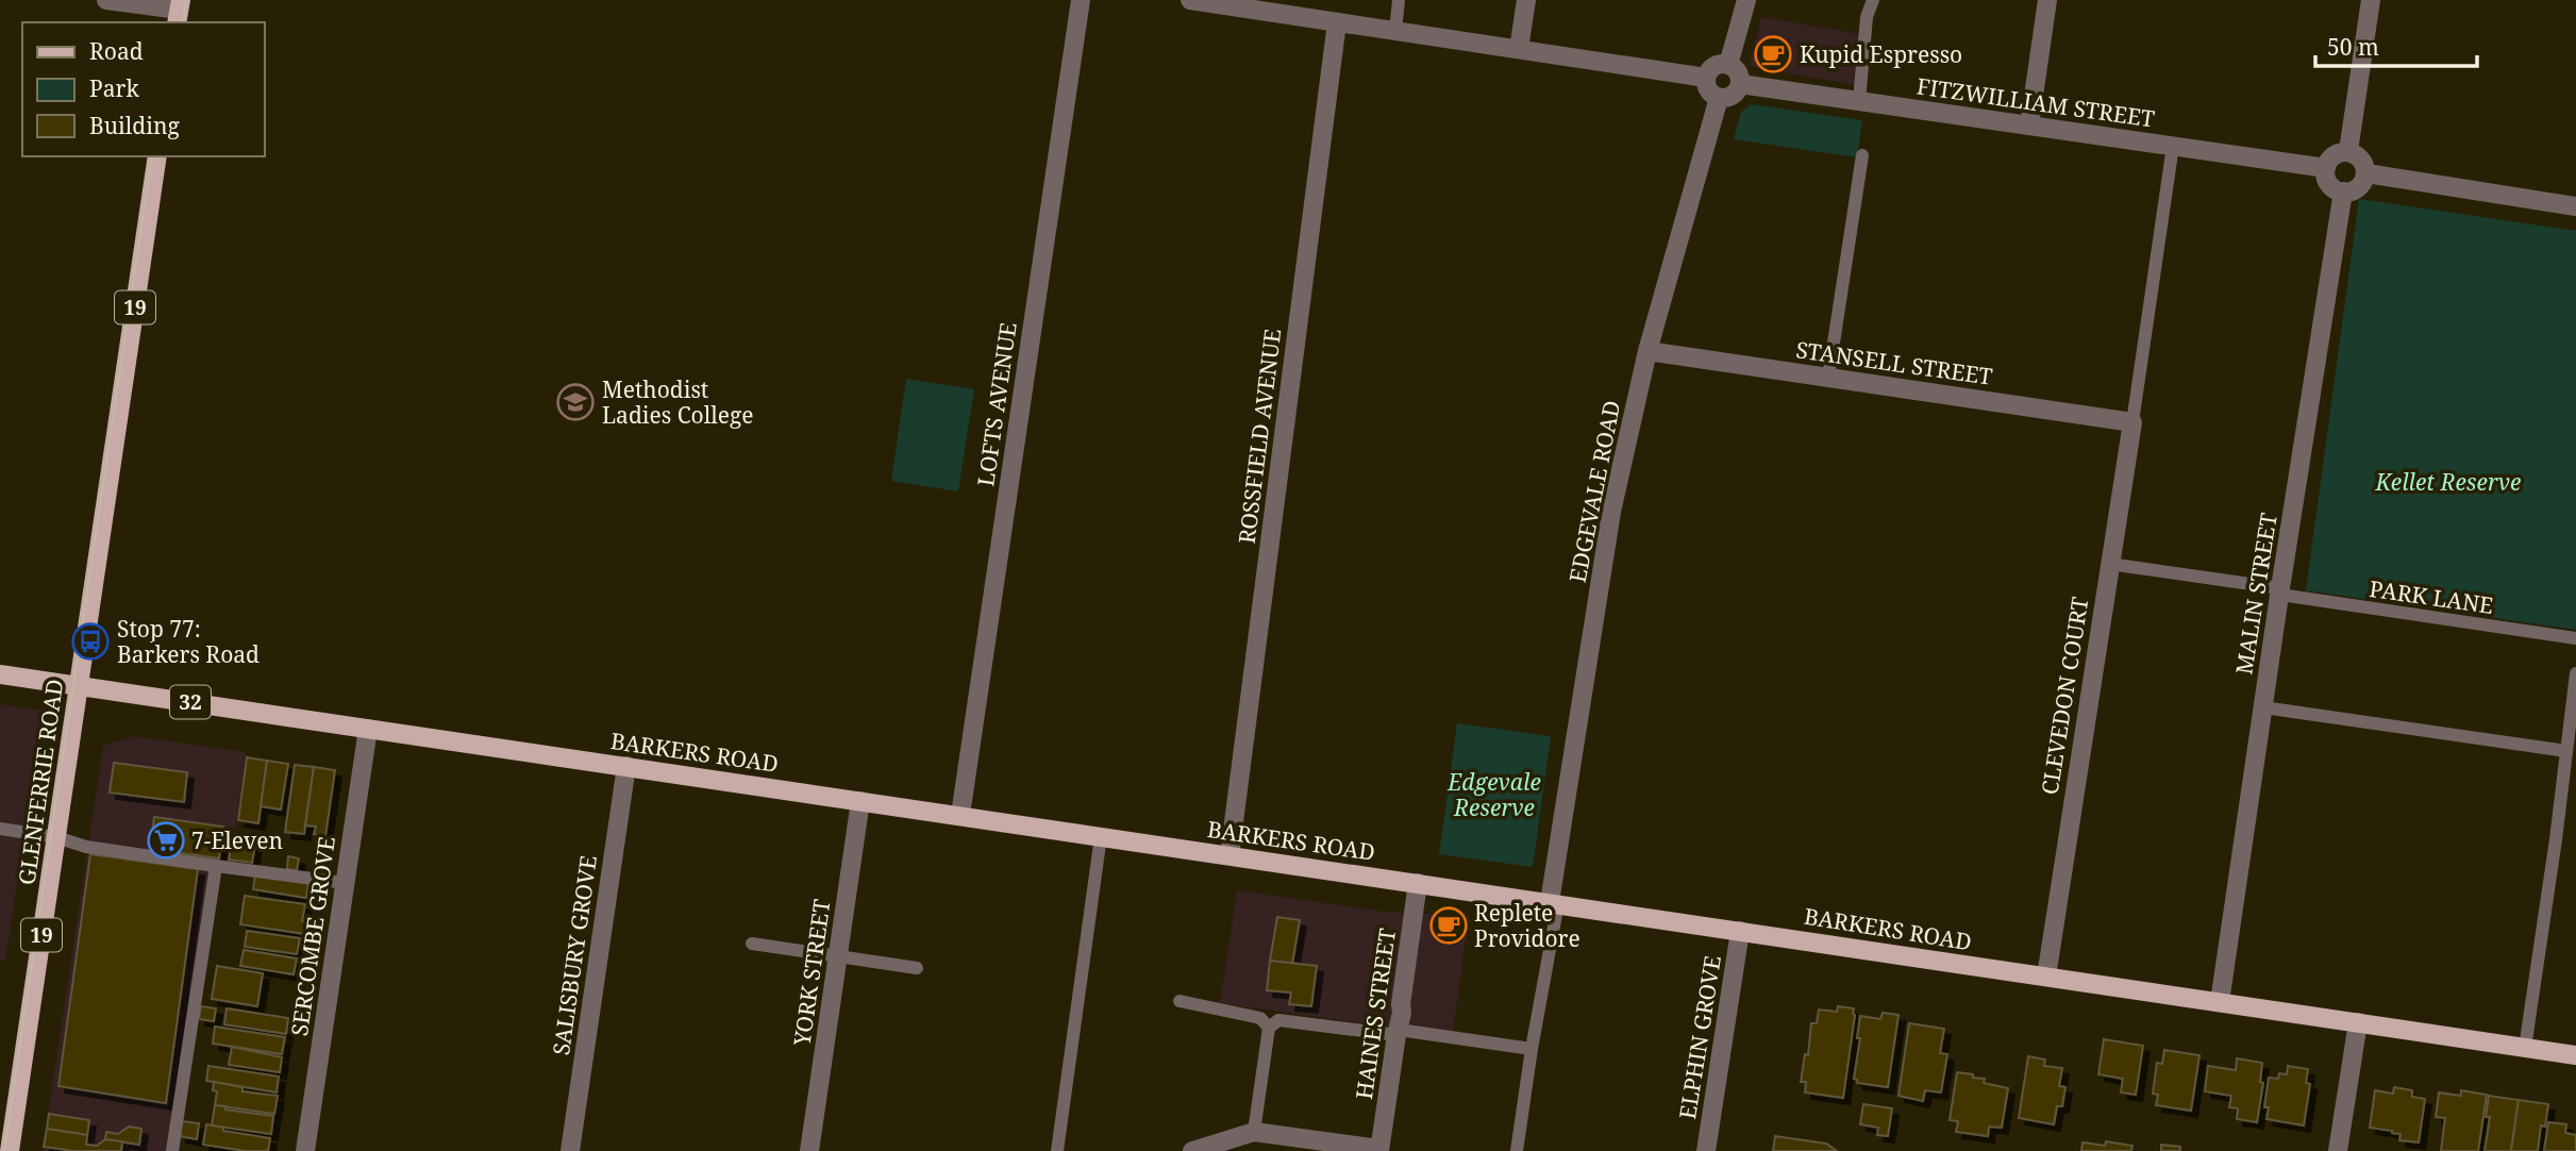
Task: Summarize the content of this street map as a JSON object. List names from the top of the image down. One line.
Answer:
{"streets":{"main road":["19","32","BARKERS ROAD","GLENFERRIE ROAD"],"street":["FITZWILLIAM STREET","STANSELL STREET","LOFTS AVENUE","ROSSFIELD AVENUE","EDGEVALE ROAD","MALIN STREET","CLEVEDON COURT","SERCOMBE GROVE","SALISBURY GROVE","YORK STREET","HAINES STREET","ELPHIN GROVE"],"lane":["PARK LANE"]},"crossings":[["FITZWILLIAM STREET","EDGEVALE ROAD"],["FITZWILLIAM STREET","MALIN STREET"],["STANSELL STREET","EDGEVALE ROAD"],["STANSELL STREET","CLEVEDON COURT"],["LOFTS AVENUE","BARKERS ROAD"],["ROSSFIELD AVENUE","BARKERS ROAD"],["EDGEVALE ROAD","BARKERS ROAD"],["MALIN STREET","PARK LANE"],["MALIN STREET","BARKERS ROAD"],["PARK LANE","CLEVEDON COURT"],["CLEVEDON COURT","BARKERS ROAD"],["BARKERS ROAD","GLENFERRIE ROAD"],["BARKERS ROAD","SERCOMBE GROVE"],["BARKERS ROAD","SALISBURY GROVE"],["BARKERS ROAD","YORK STREET"],["BARKERS ROAD","HAINES STREET"],["BARKERS ROAD","ELPHIN GROVE"]],"parks":["Kellet Reserve","Edgevale Reserve"],"places":{"cafe":["Kupid Espresso","Replete Providore"],"school or university":["Methodist Ladies College"],"bus stop":["Stop 77: Barkers Road"],"supermarket":["7-Eleven"]},"legend":["Road","Park","Building"],"scale_bar":"50 m"}
